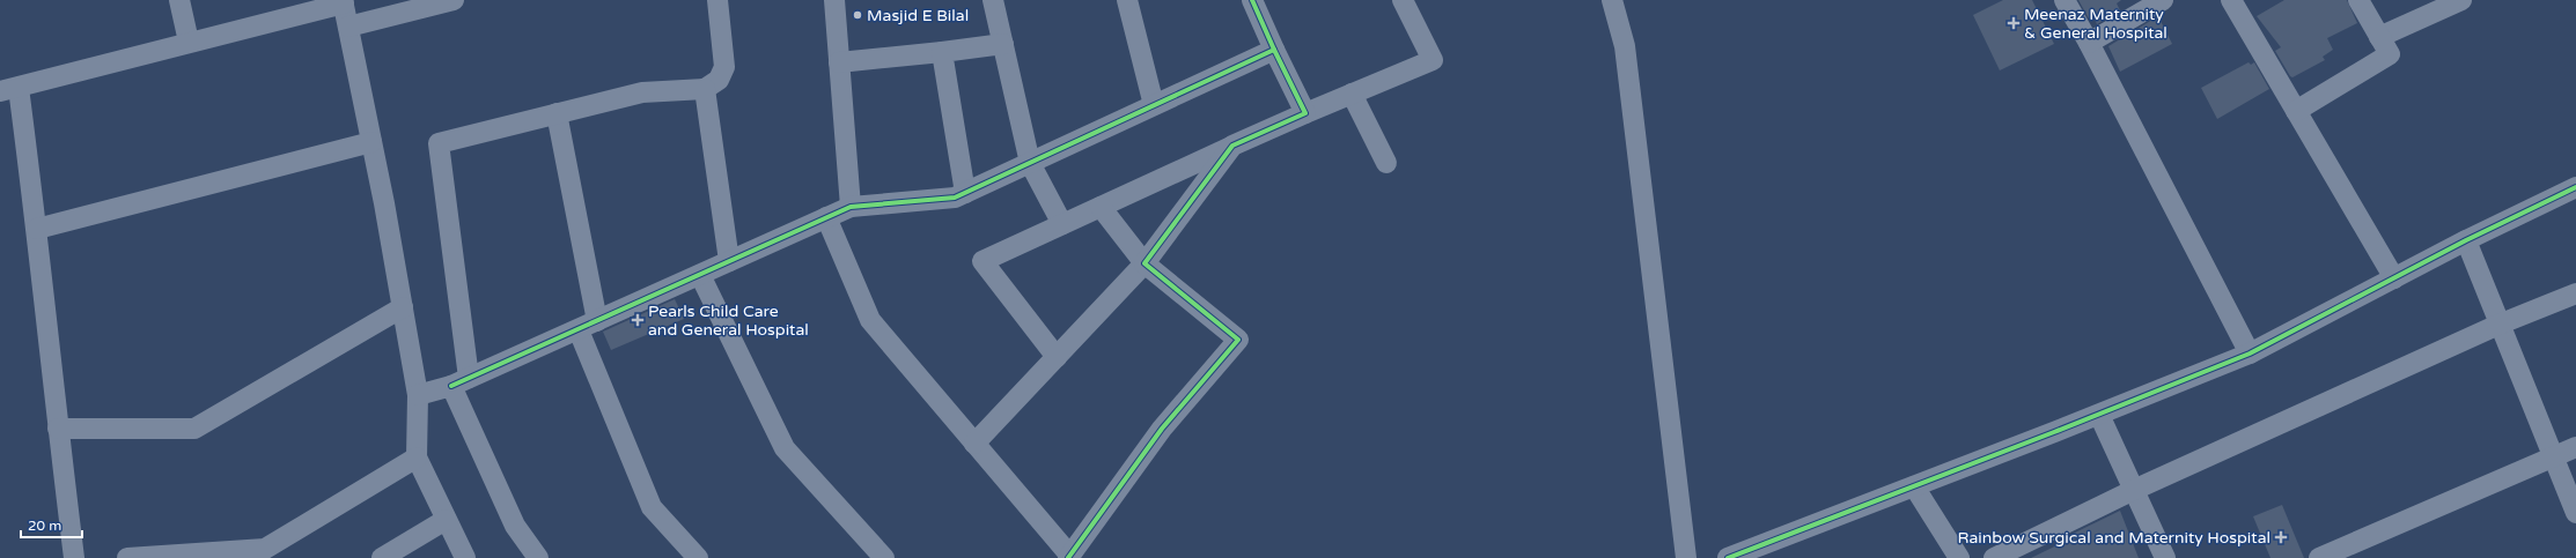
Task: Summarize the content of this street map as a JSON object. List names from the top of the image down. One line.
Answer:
{"places":{"other":["Masjid E Bilal"],"health":["Meenaz Maternity & General Hospital","Pearls Child Care and General Hospital","Rainbow Surgical and Maternity Hospital"]},"scale_bar":"20 m"}
